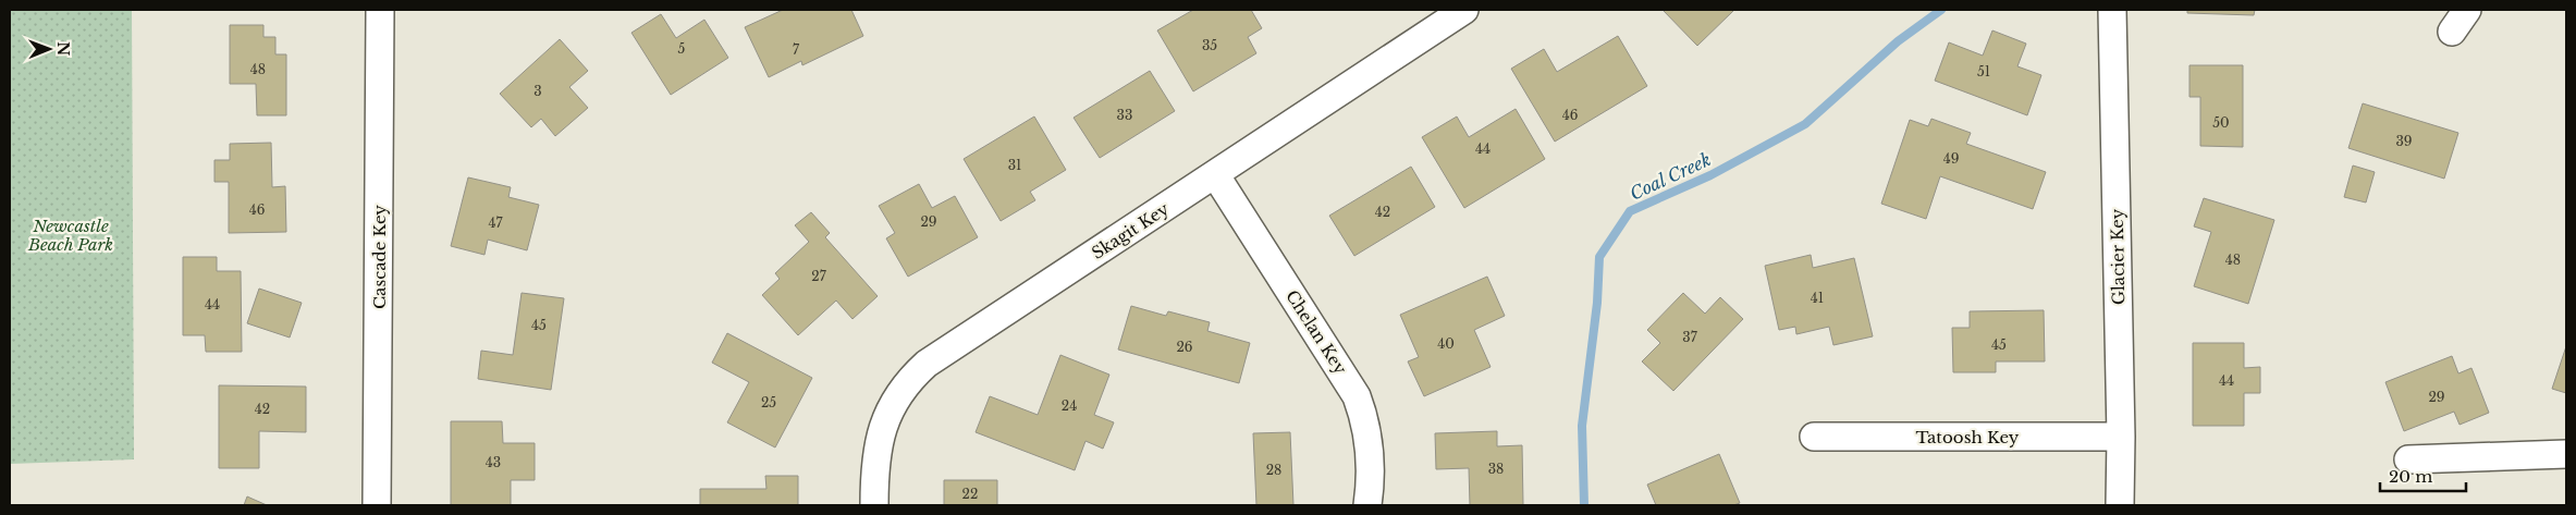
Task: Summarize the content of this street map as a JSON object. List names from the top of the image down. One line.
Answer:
{"streets":{"street":["Skagit Key","Cascade Key","Glacier Key","Chelan Key","Tatoosh Key"]},"crossings":[["Skagit Key","Chelan Key"],["Glacier Key","Tatoosh Key"]],"water":["Coal Creek"],"parks":["Newcastle Beach Park"],"house_numbers":["35","5","7","48","51","3","33","46","50","39","44","49","31","46","42","29","47","48","27","41","44","45","37","40","45","26","44","29","25","24","42","43","38","28","22"],"scale_bar":"20 m","north":"right"}
